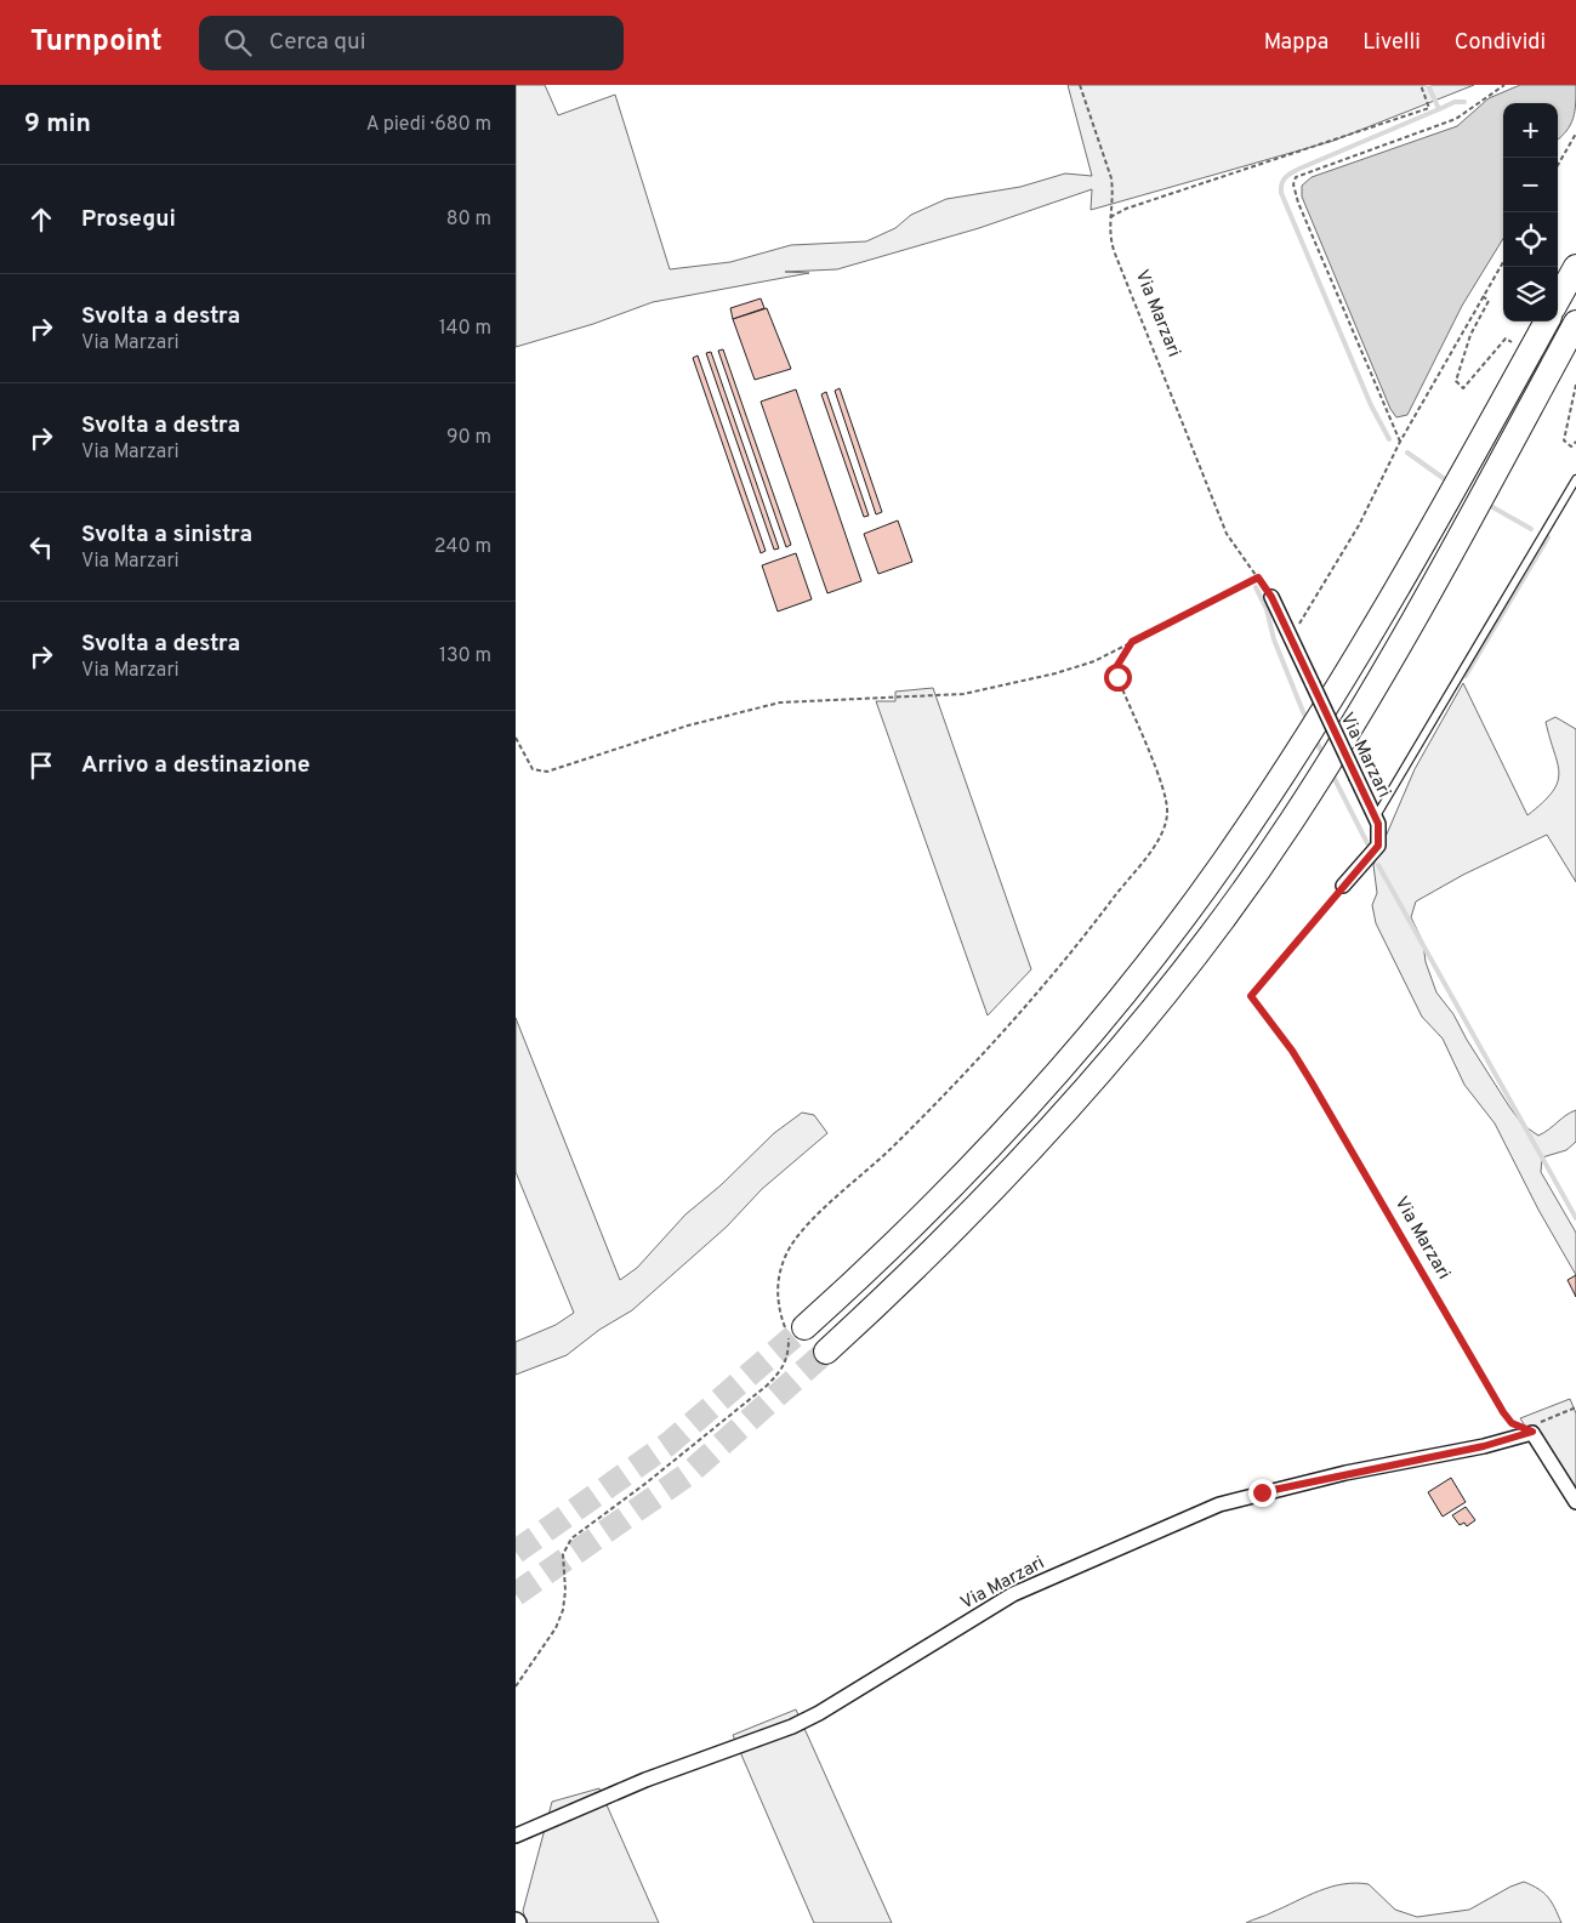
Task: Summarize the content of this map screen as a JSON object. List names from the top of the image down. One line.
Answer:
{"streets":{"street":["Via Marzari"]},"page":{"header":"Turnpoint","search":"Cerca qui","nav":["Mappa","Livelli","Condividi"],"heading":["9 min","A piedi · 680 m"],"map_buttons":["+","−"],"list":[["Prosegui","80 m"],["Svolta a destra","Via Marzari","140 m"],["Svolta a destra","Via Marzari","90 m"],["Svolta a sinistra","Via Marzari","240 m"],["Svolta a destra","Via Marzari","130 m"],"Arrivo a destinazione"]}}
